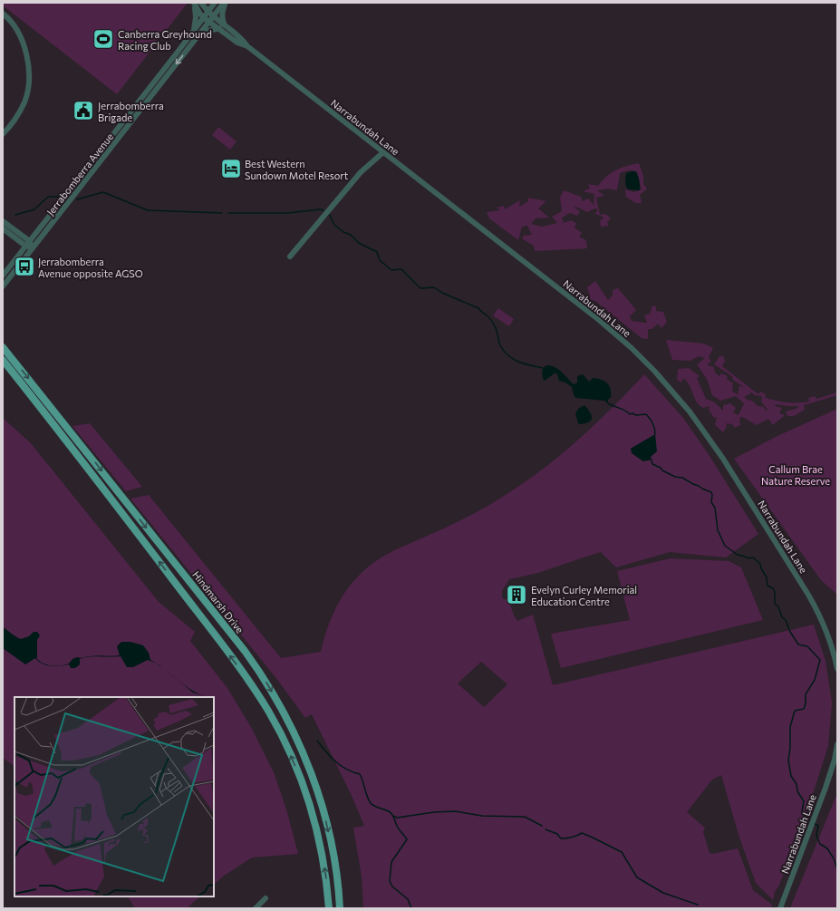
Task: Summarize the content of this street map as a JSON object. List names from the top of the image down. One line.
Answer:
{"streets":{"main road":["Hindmarsh Drive"],"street":["Narrabundah Lane","Jerrabomberra Avenue"]},"crossings":[["Narrabundah Lane","Jerrabomberra Avenue"]],"parks":["Callum Brae Nature Reserve"],"places":{"sports":["Canberra Greyhound Racing Club"],"public building":["Jerrabomberra Brigade"],"hotel":["Best Western Sundown Motel Resort"],"bus stop":["Jerrabomberra Avenue opposite AGSO"],"building":["Evelyn Curley Memorial Education Centre"]}}
